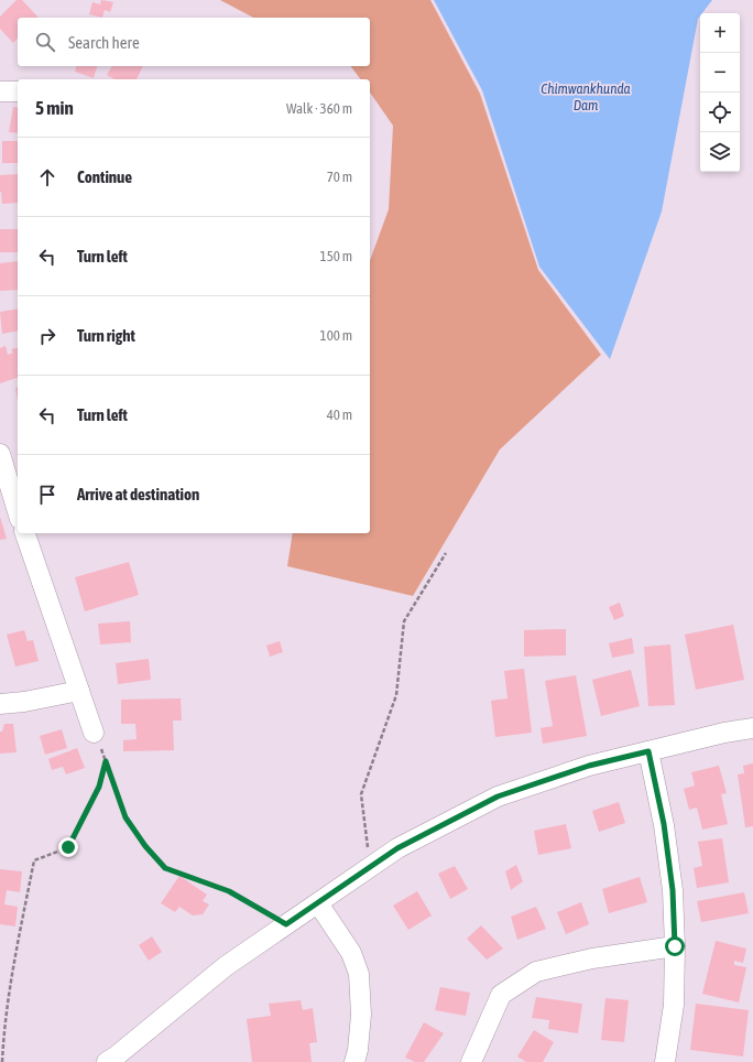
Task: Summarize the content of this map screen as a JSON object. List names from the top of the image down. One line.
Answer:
{"water":["Chimwankhunda Dam"],"page":{"map_buttons":["+","−"],"search":"Search here","heading":["5 min","Walk · 360 m"],"list":[["Continue","70 m"],["Turn left","150 m"],["Turn right","100 m"],["Turn left","40 m"],"Arrive at destination"]}}
